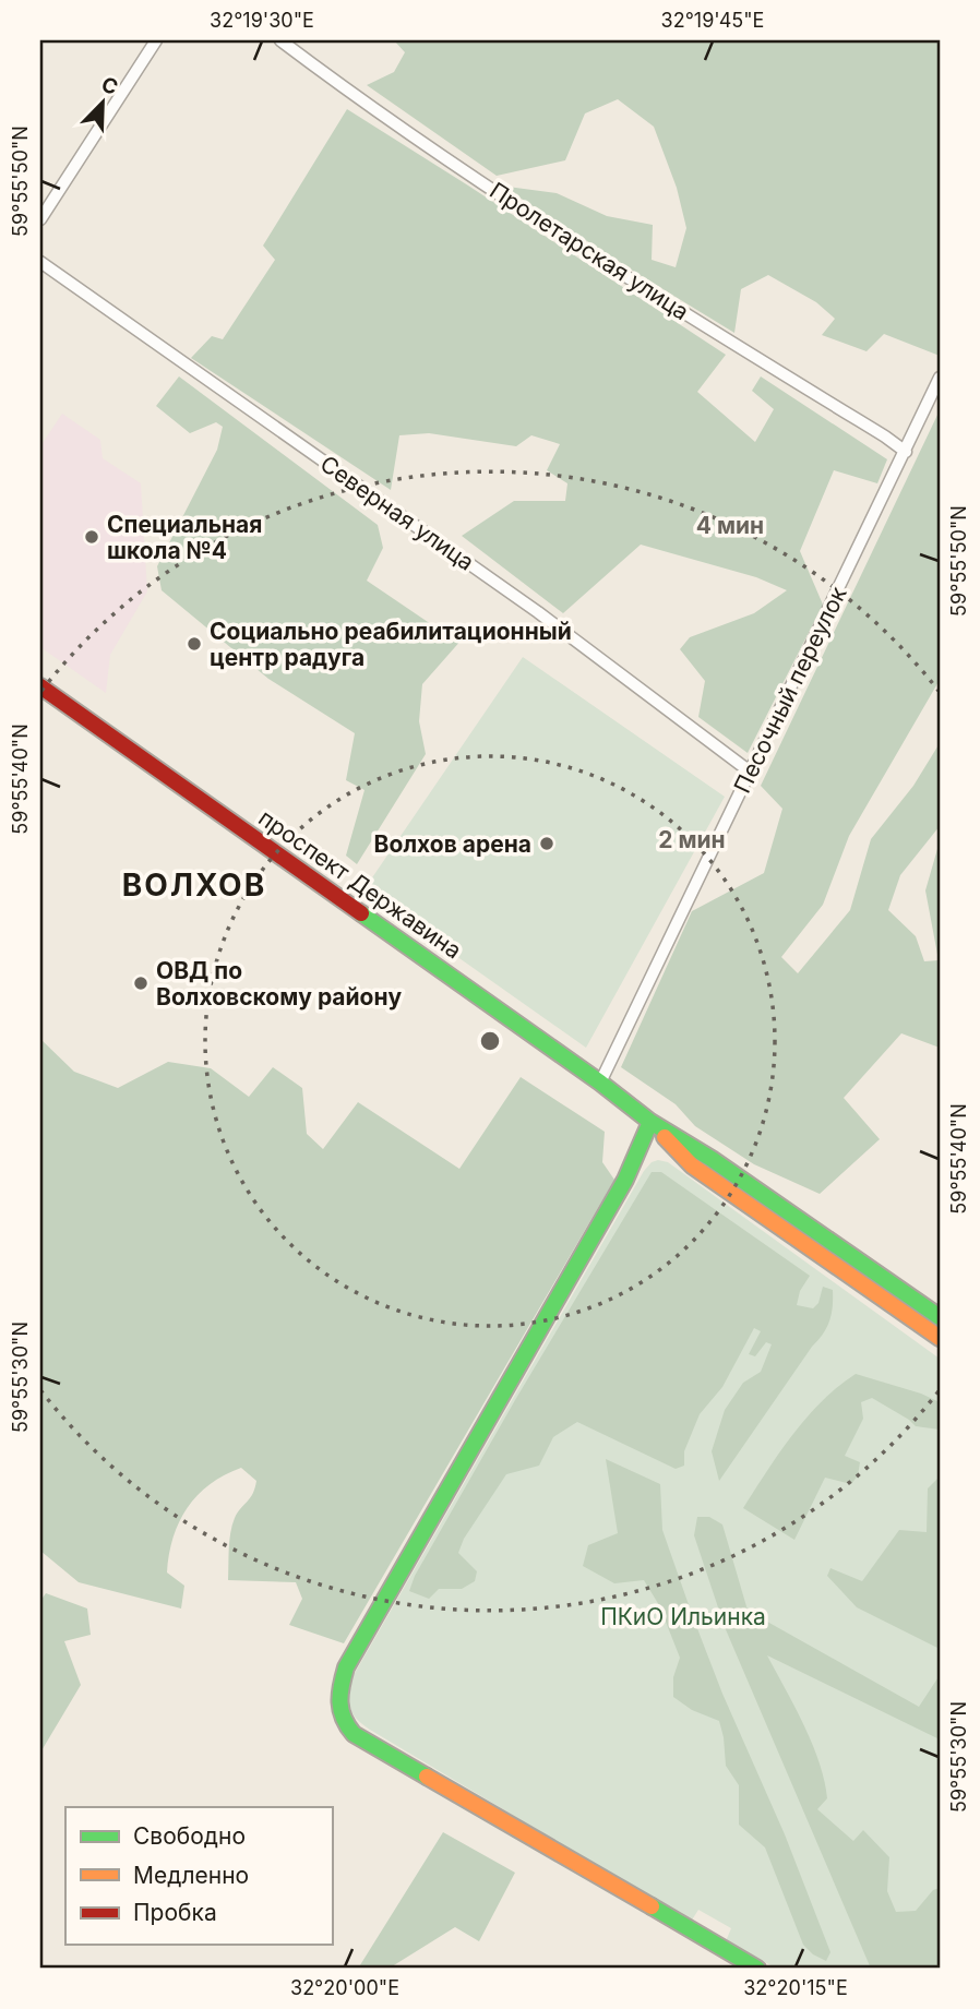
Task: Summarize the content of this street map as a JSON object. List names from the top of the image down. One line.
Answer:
{"streets":{"main road":["проспект Державина"],"street":["Пролетарская улица","Северная улица","Песочный переулок"]},"crossings":[["Пролетарская улица","Песочный переулок"],["Северная улица","Песочный переулок"],["Песочный переулок","проспект Державина"]],"districts":["ВОЛХОВ"],"parks":["ПКиО Ильинка"],"places":["Специальная школа №4","Социально реабилитационный центр радуга","Волхов арена","ОВД по Волховскому району"],"legend":["Свободно","Медленно","Пробка"],"north":"top right","coordinates":["32°19'30\"E","32°19'45\"E","59°55'50\"N","59°55'40\"N","59°55'30\"N","32°20'00\"E","32°20'15\"E"],"rings":["4 мин","2 мин"]}
